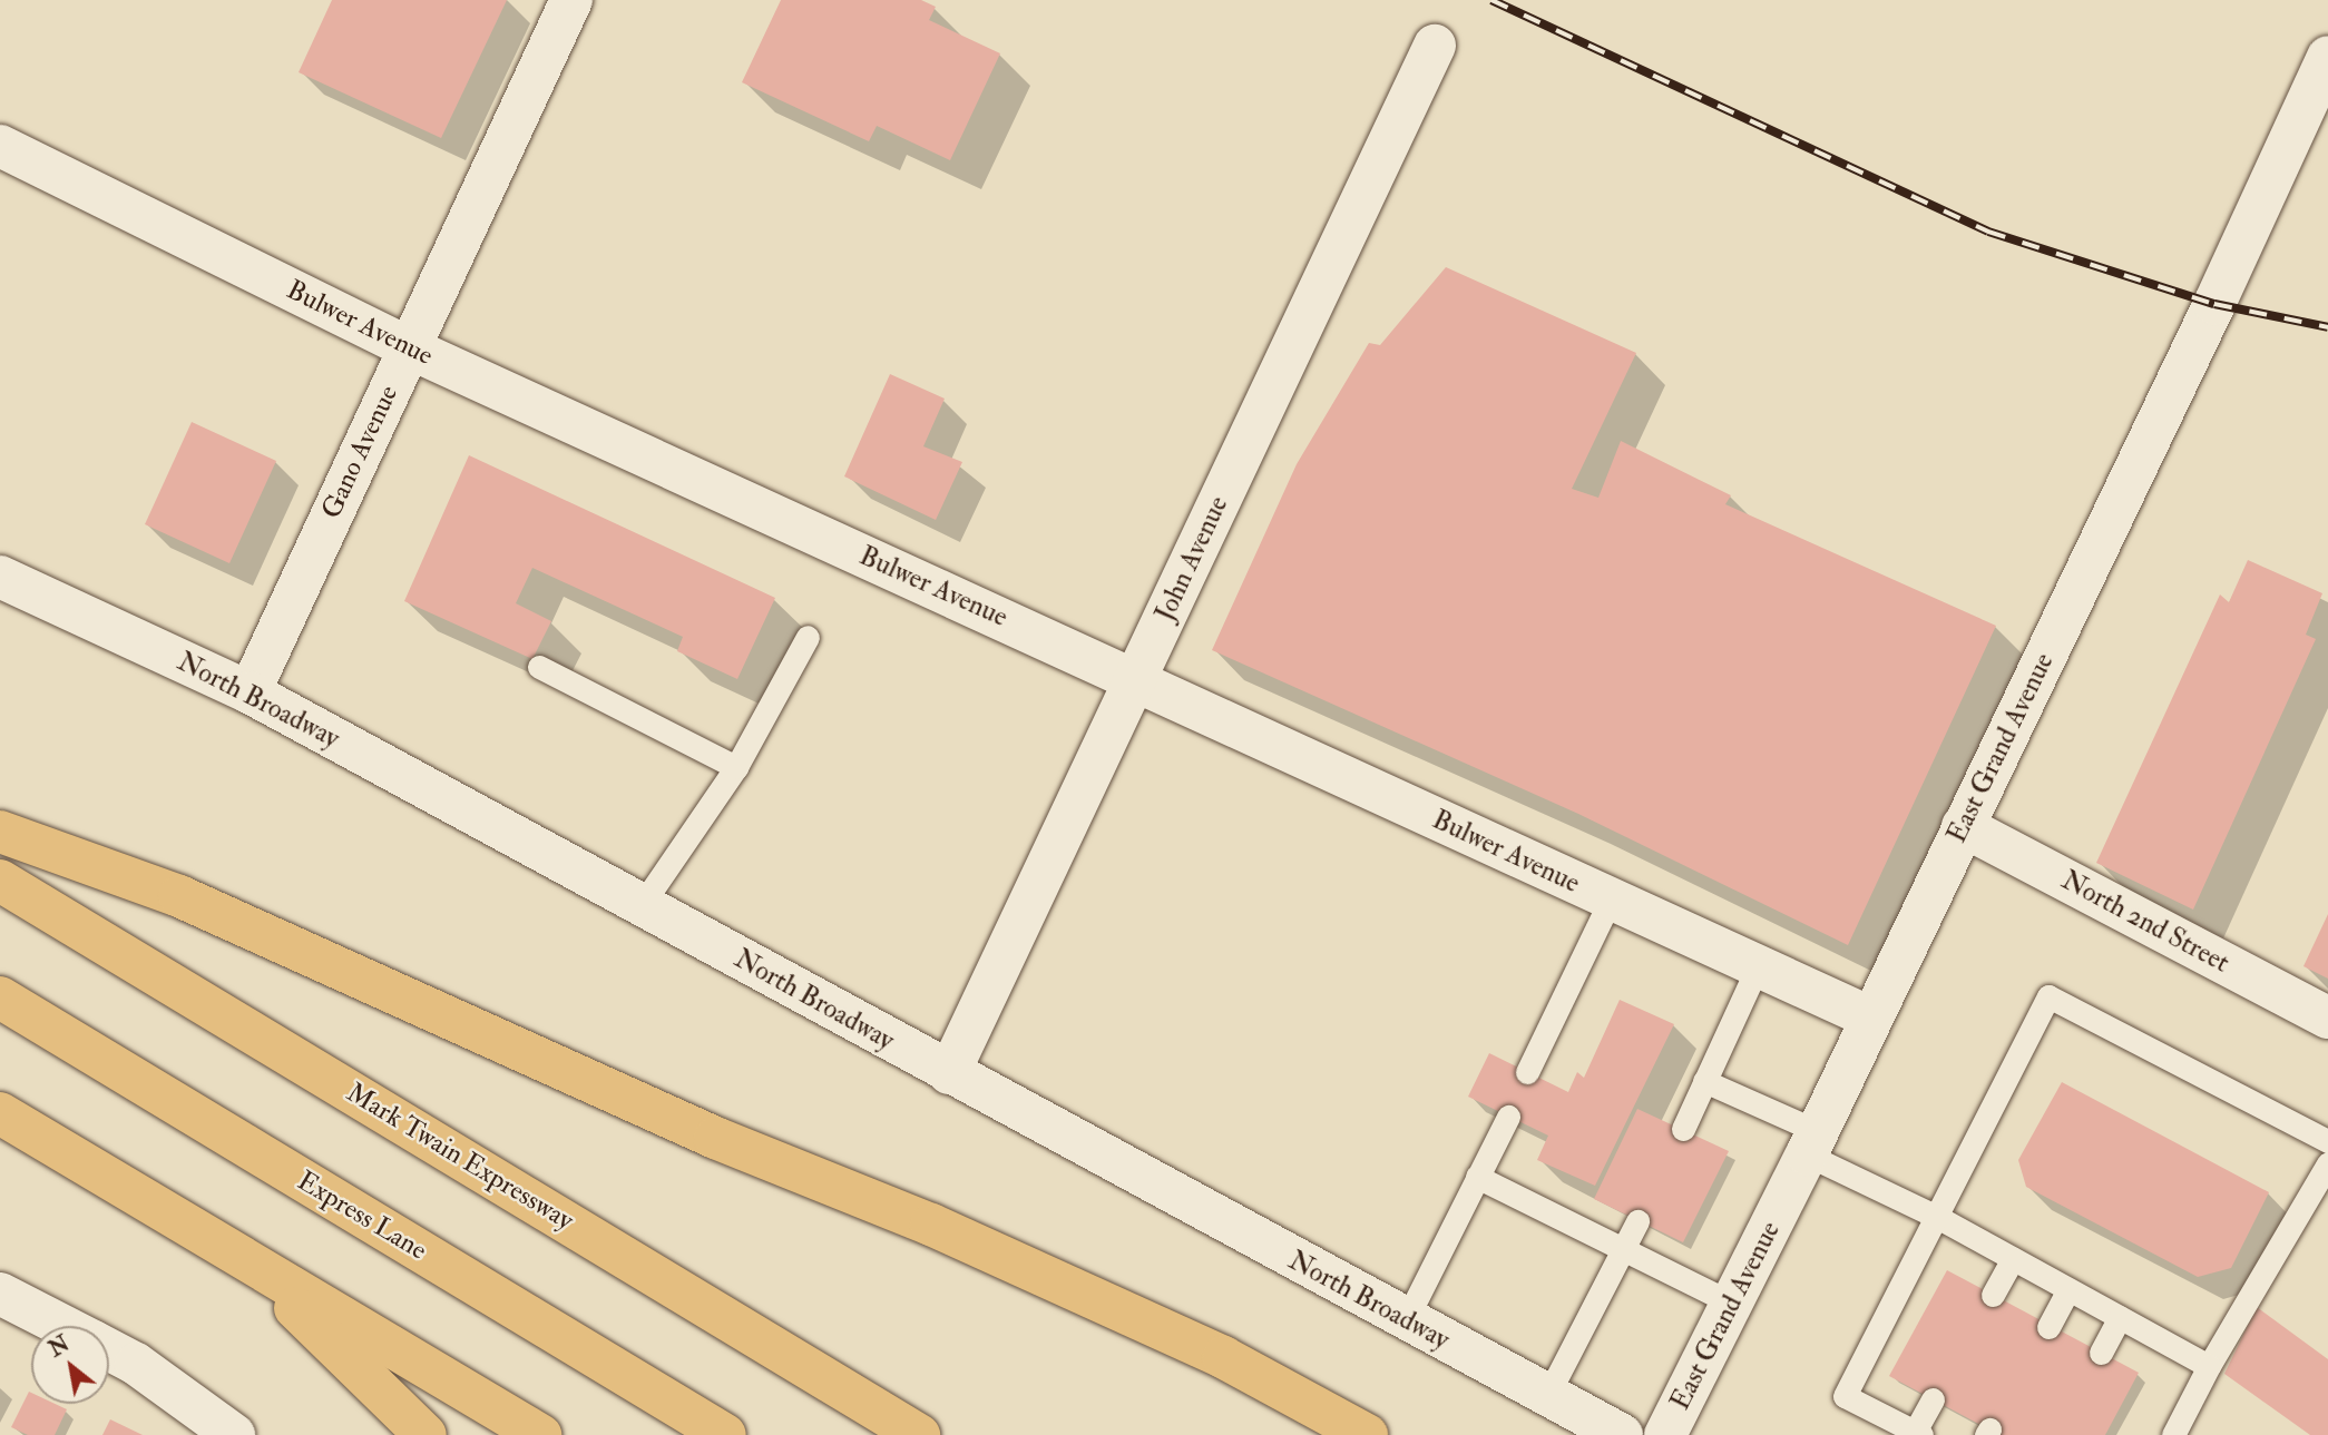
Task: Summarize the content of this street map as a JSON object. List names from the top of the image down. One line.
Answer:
{"streets":{"highway":["Mark Twain Expressway","Express Lane"],"street":["Bulwer Avenue","Gano Avenue","John Avenue","North Broadway","East Grand Avenue","North 2nd Street"]},"crossings":[["Bulwer Avenue","Gano Avenue"],["Bulwer Avenue","John Avenue"],["Bulwer Avenue","East Grand Avenue"],["Gano Avenue","North Broadway"],["John Avenue","North Broadway"],["East Grand Avenue","North 2nd Street"]],"north":"top left"}
